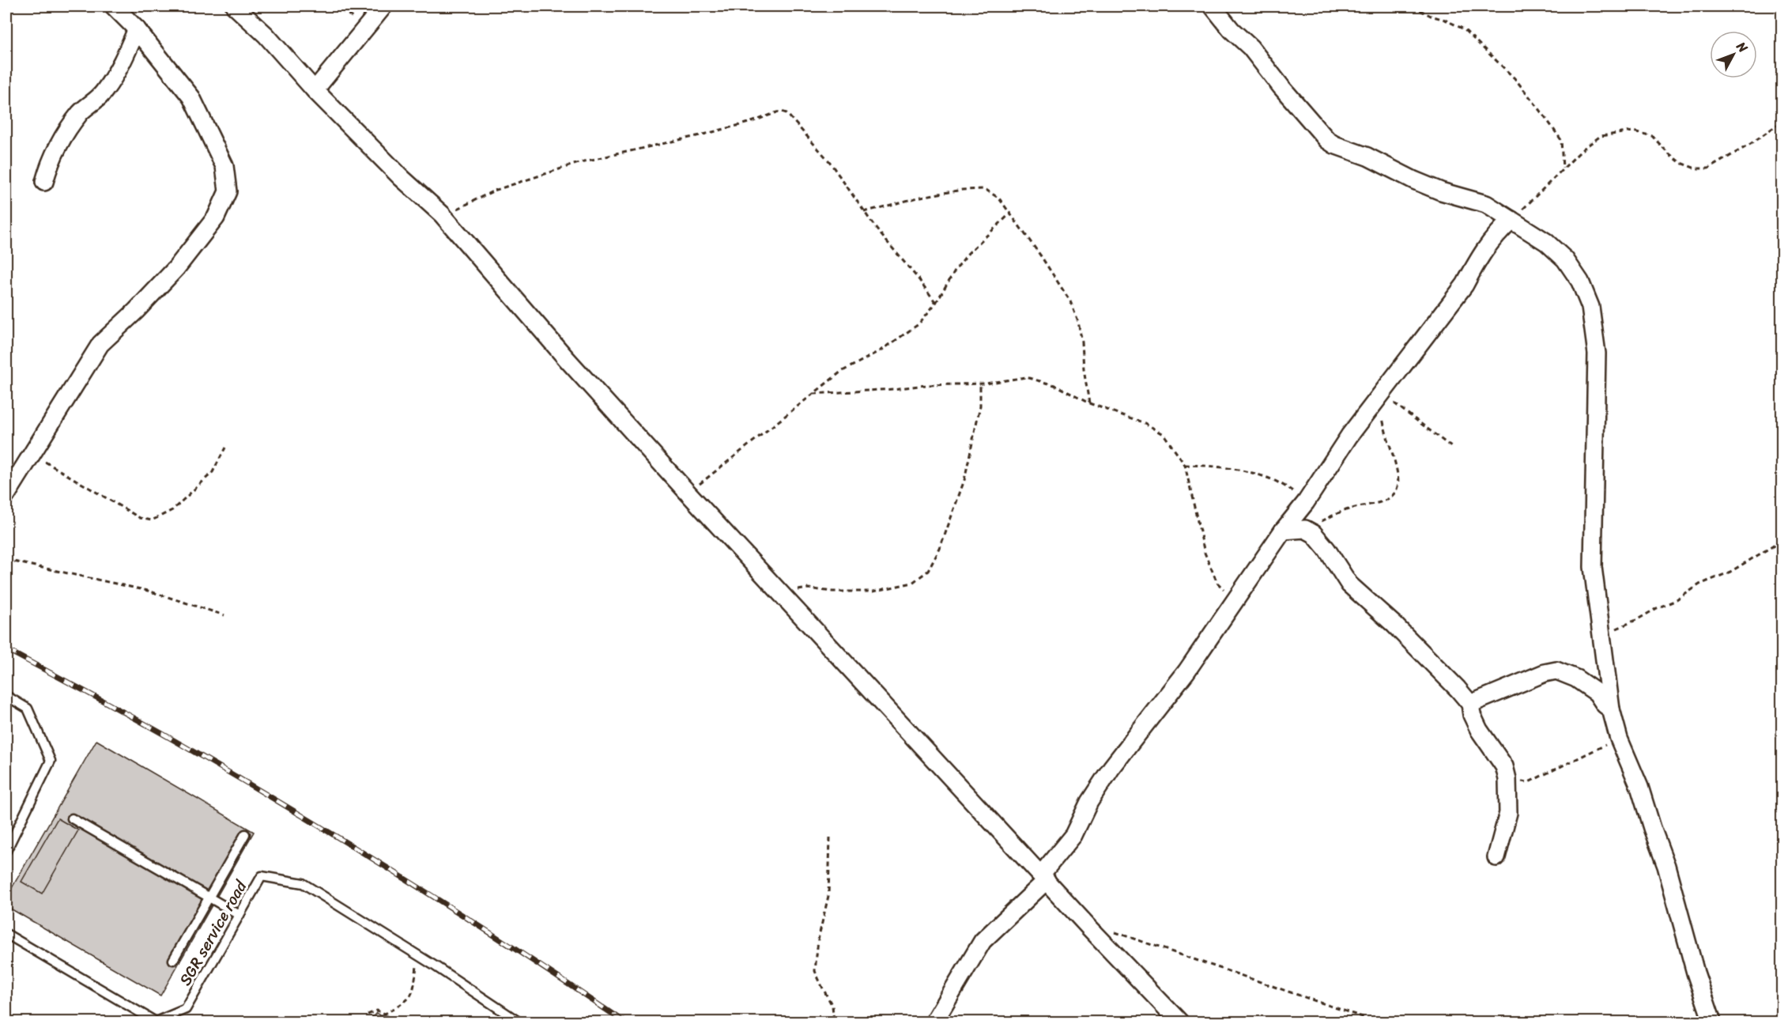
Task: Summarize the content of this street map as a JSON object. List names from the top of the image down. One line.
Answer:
{"streets":{"lane":["SGR service road"]},"north":"top right"}
